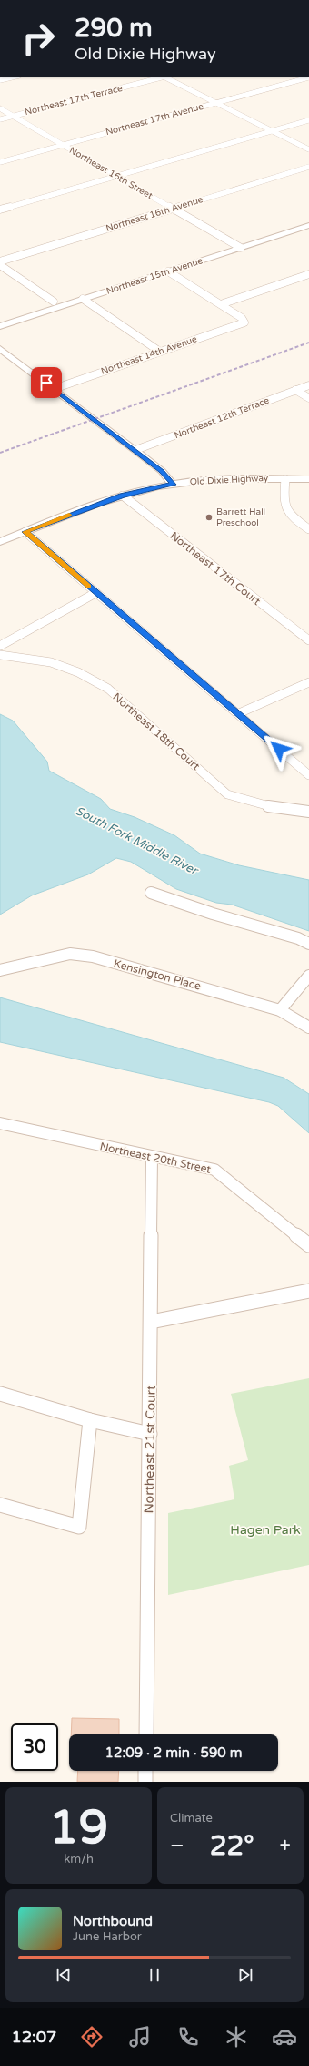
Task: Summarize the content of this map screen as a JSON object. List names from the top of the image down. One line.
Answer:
{"streets":{"street":["Northeast 17th Terrace","Northeast 17th Avenue","Northeast 16th Street","Northeast 16th Avenue","Northeast 15th Avenue","Northeast 14th Avenue","Northeast 12th Terrace","Old Dixie Highway","Northeast 17th Court","Northeast 18th Court","Kensington Place","Northeast 20th Street","Northeast 21st Court"]},"crossings":[["Northeast 17th Terrace","Northeast 16th Street"],["Northeast 17th Avenue","Northeast 16th Street"],["Northeast 16th Street","Northeast 16th Avenue"],["Northeast 16th Street","Northeast 15th Avenue"],["Old Dixie Highway","Northeast 17th Court"],["Northeast 20th Street","Northeast 21st Court"]],"water":["South Fork Middle River"],"parks":["Hagen Park"],"places":["Barrett Hall Preschool"],"page":{"turn":["290 m","Old Dixie Highway"],"limit":"30","trip":"12:09 · 2 min · 590 m","tile":[["19","km/h"],"Climate"],"heat":["−","22°","+"],"song":["Northbound","June Harbor"],"tabs":"12:07"}}
